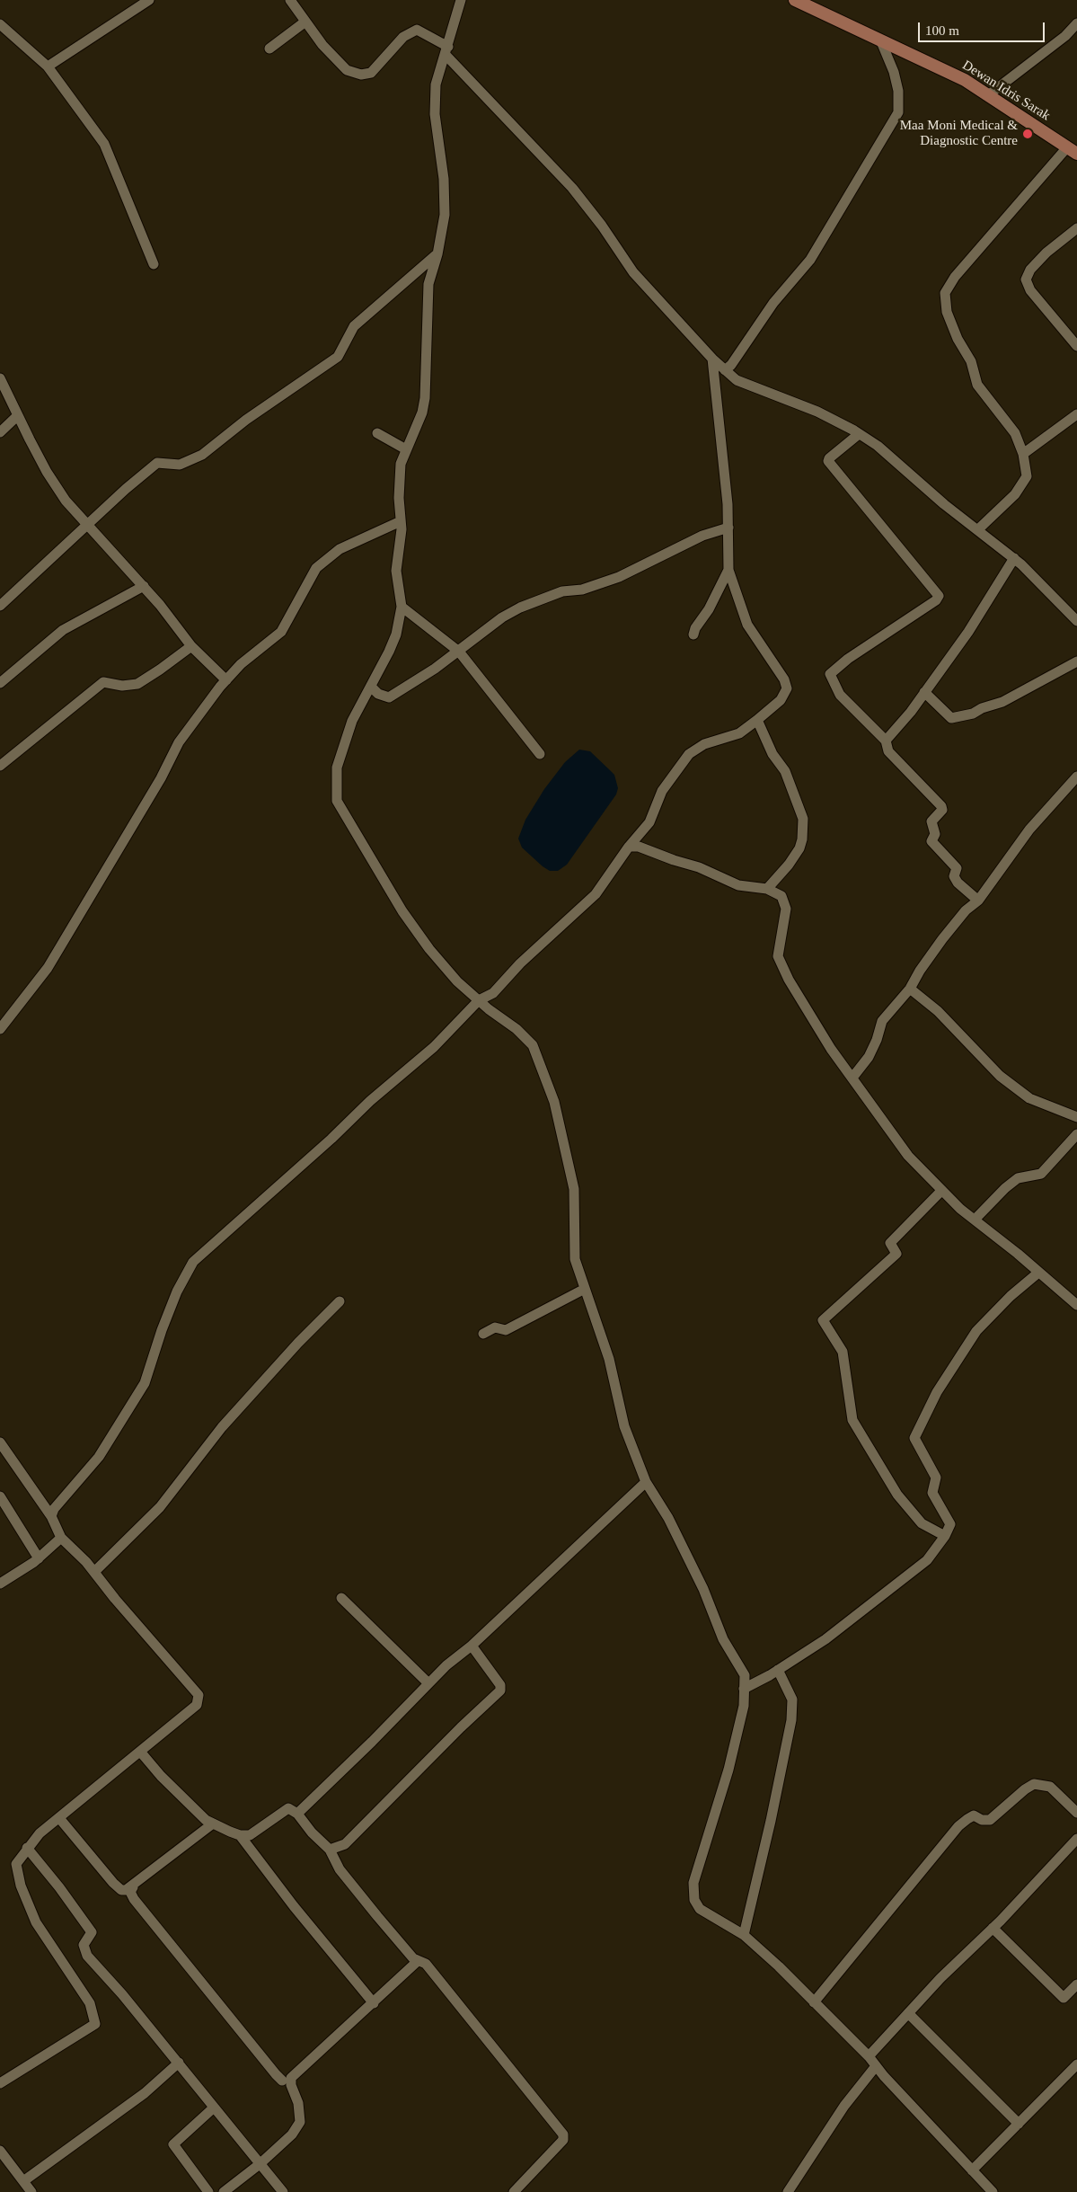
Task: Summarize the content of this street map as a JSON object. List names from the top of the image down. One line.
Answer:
{"streets":{"main road":["Dewan Idris Sarak"]},"places":["Maa Moni Medical & Diagnostic Centre"],"scale_bar":"100 m"}
